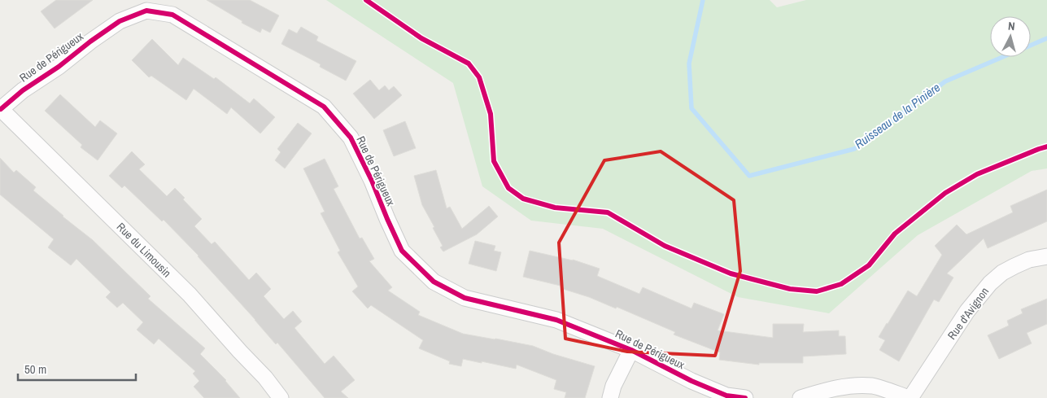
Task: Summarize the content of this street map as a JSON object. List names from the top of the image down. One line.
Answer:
{"streets":{"street":["Rue de Périgueux","Rue du Limousin","Rue d'Avignon"]},"crossings":[["Rue de Périgueux","Rue du Limousin"]],"water":["Ruisseau de la Pinière"],"scale_bar":"50 m","north":"top"}
